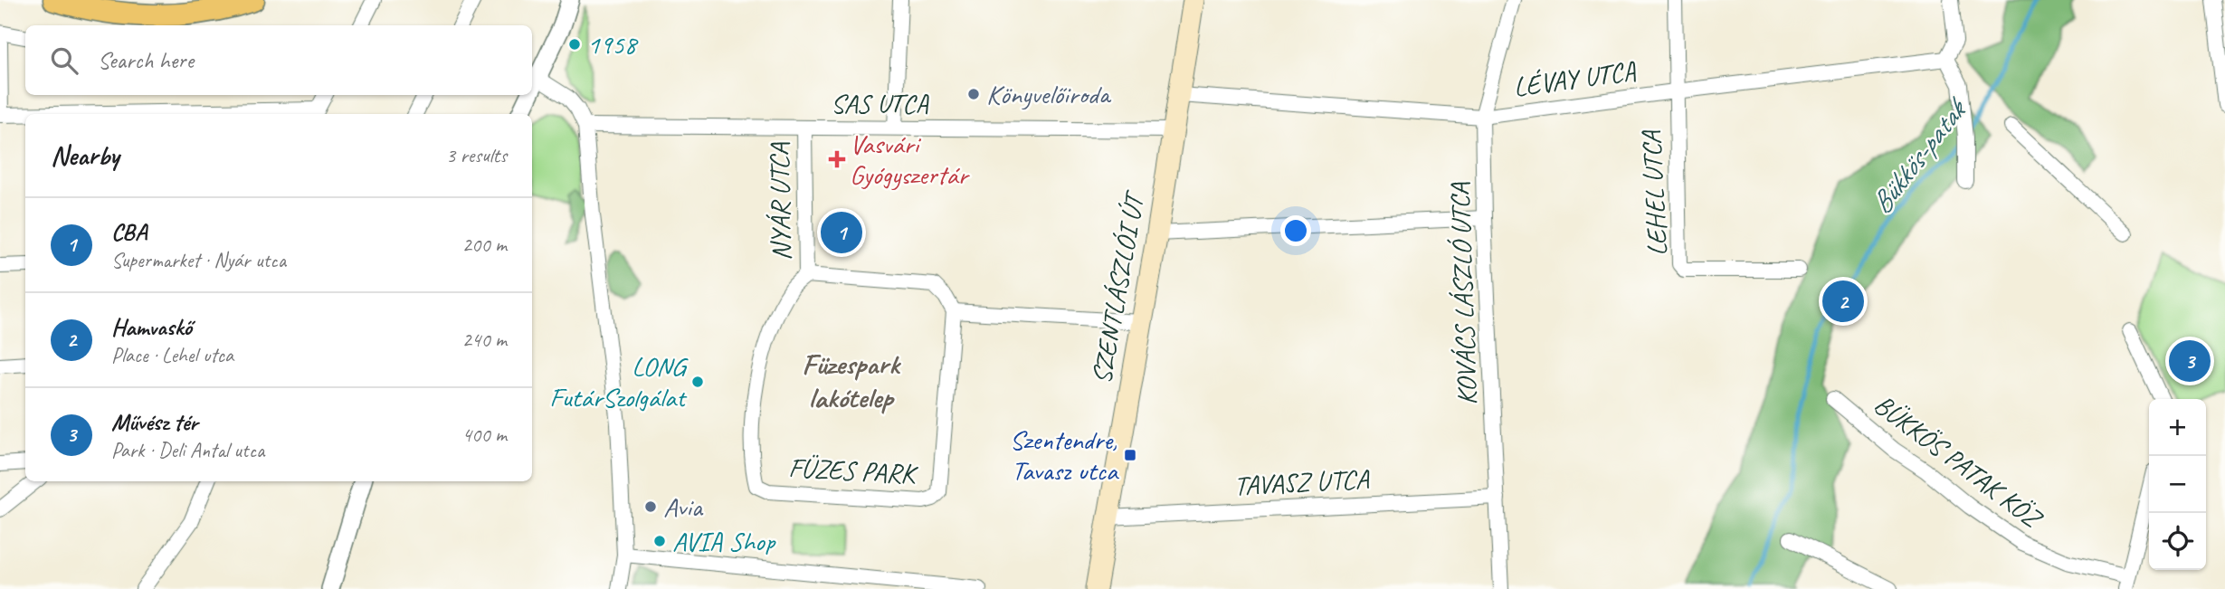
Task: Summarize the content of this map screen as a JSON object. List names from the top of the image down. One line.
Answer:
{"streets":{"main road":["SZENTLÁSZLÓI ÚT"],"street":["LÉVAY UTCA","SAS UTCA","LEHEL UTCA","NYÁR UTCA","KOVÁCS LÁSZLÓ UTCA","BÜKKÖS PATAK KÖZ","FÜZES PARK","TAVASZ UTCA"]},"crossings":[["LÉVAY UTCA","LEHEL UTCA"],["LÉVAY UTCA","SZENTLÁSZLÓI ÚT"],["LÉVAY UTCA","KOVÁCS LÁSZLÓ UTCA"],["SAS UTCA","NYÁR UTCA"],["SAS UTCA","SZENTLÁSZLÓI ÚT"],["NYÁR UTCA","FÜZES PARK"],["SZENTLÁSZLÓI ÚT","TAVASZ UTCA"],["KOVÁCS LÁSZLÓ UTCA","TAVASZ UTCA"]],"districts":["Füzespark lakótelep"],"water":["Bükkös-patak"],"places":{"other":["1958","Könyvelőiroda","LONG FutárSzolgálat","Avia","AVIA Shop"],"health":["Vasvári Gyógyszertár"],"transit":["Szentendre, Tavasz utca"]},"page":{"search":"Search here","heading":["Nearby","3 results"],"list":[{"mark":"1","name":"CBA","note":"Supermarket · Nyár utca","value":"200 m"},{"mark":"2","name":"Hamvaskő","note":"Place · Lehel utca","value":"240 m"},{"mark":"3","name":"Művész tér","note":"Park · Deli Antal utca","value":"400 m"}],"pins":["1","2","3"],"map_buttons":["+","−"]}}
